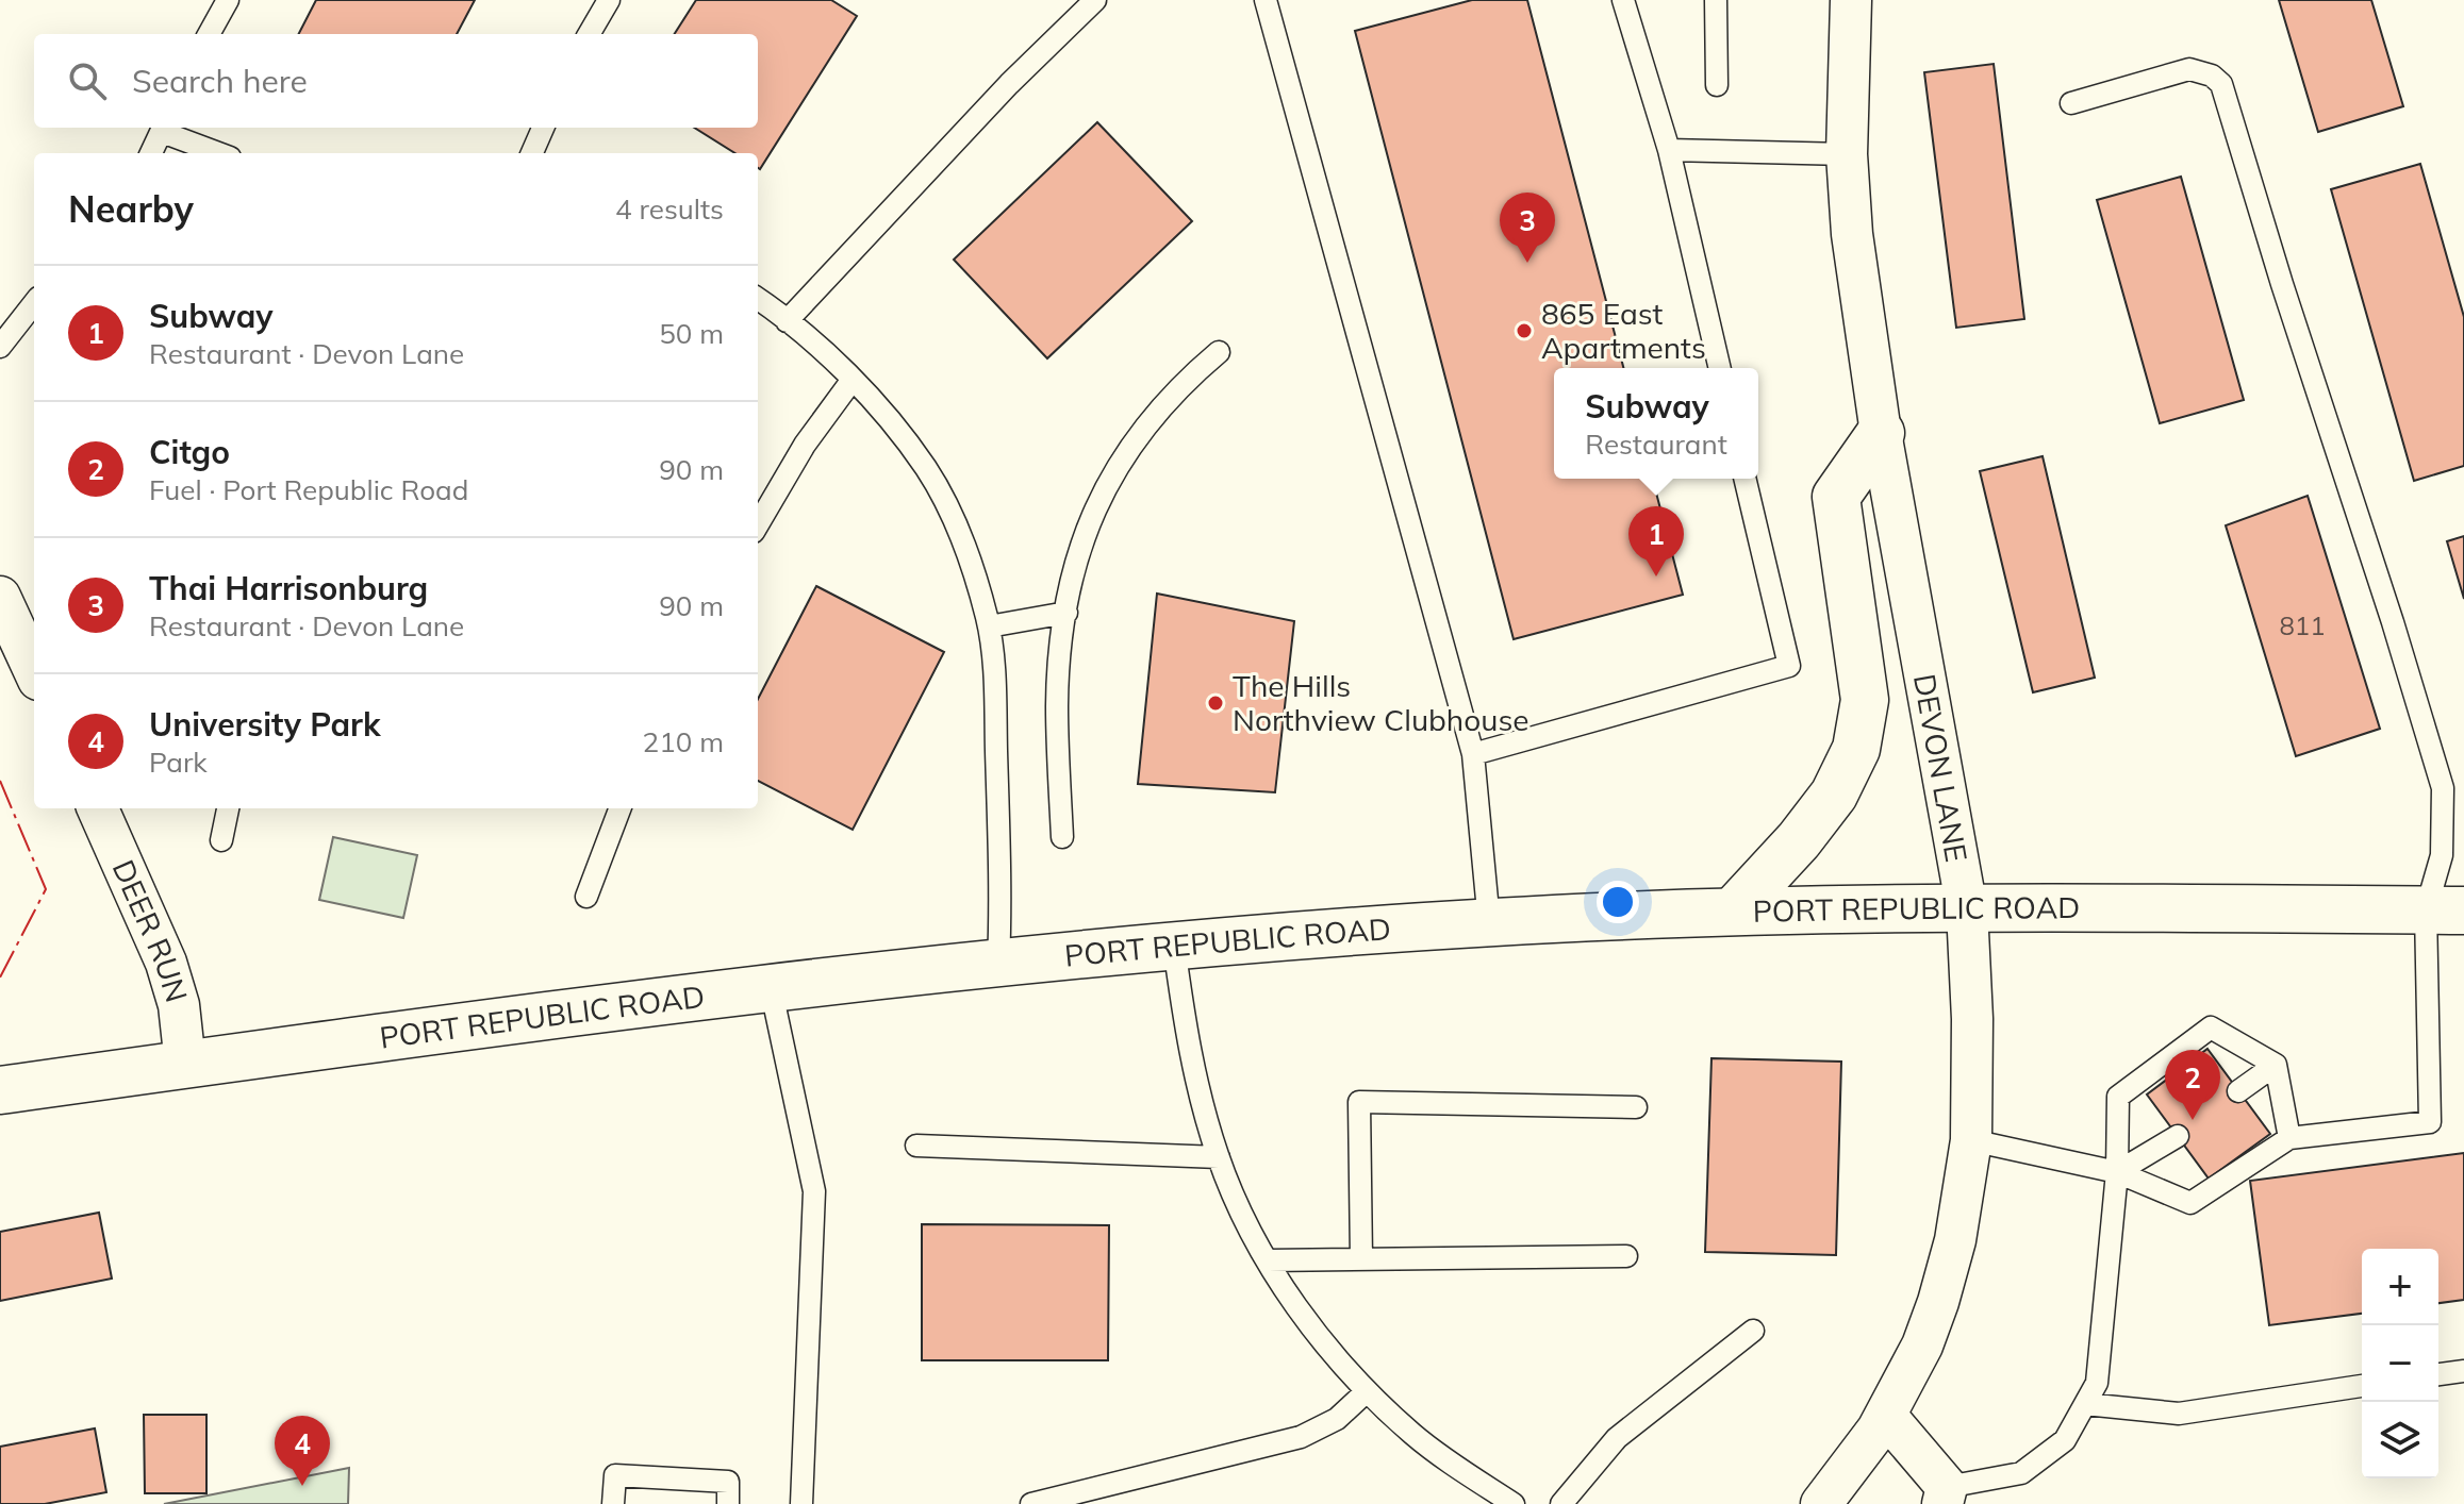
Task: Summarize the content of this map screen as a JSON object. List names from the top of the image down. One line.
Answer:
{"streets":{"main road":["PORT REPUBLIC ROAD"],"street":["DEVON LANE","DEER RUN"]},"crossings":[["DEVON LANE","PORT REPUBLIC ROAD"],["PORT REPUBLIC ROAD","DEER RUN"]],"places":["865 East Apartments","The Hills Northview Clubhouse"],"house_numbers":["811"],"page":{"search":"Search here","heading":["Nearby","4 results"],"pins":["3","1","2","4"],"list":[{"mark":"1","name":"Subway","note":"Restaurant · Devon Lane","value":"50 m"},{"mark":"2","name":"Citgo","note":"Fuel · Port Republic Road","value":"90 m"},{"mark":"3","name":"Thai Harrisonburg","note":"Restaurant · Devon Lane","value":"90 m"},{"mark":"4","name":"University Park","note":"Park","value":"210 m"}],"popup":["Subway","Restaurant"],"map_buttons":["+","−"]}}
